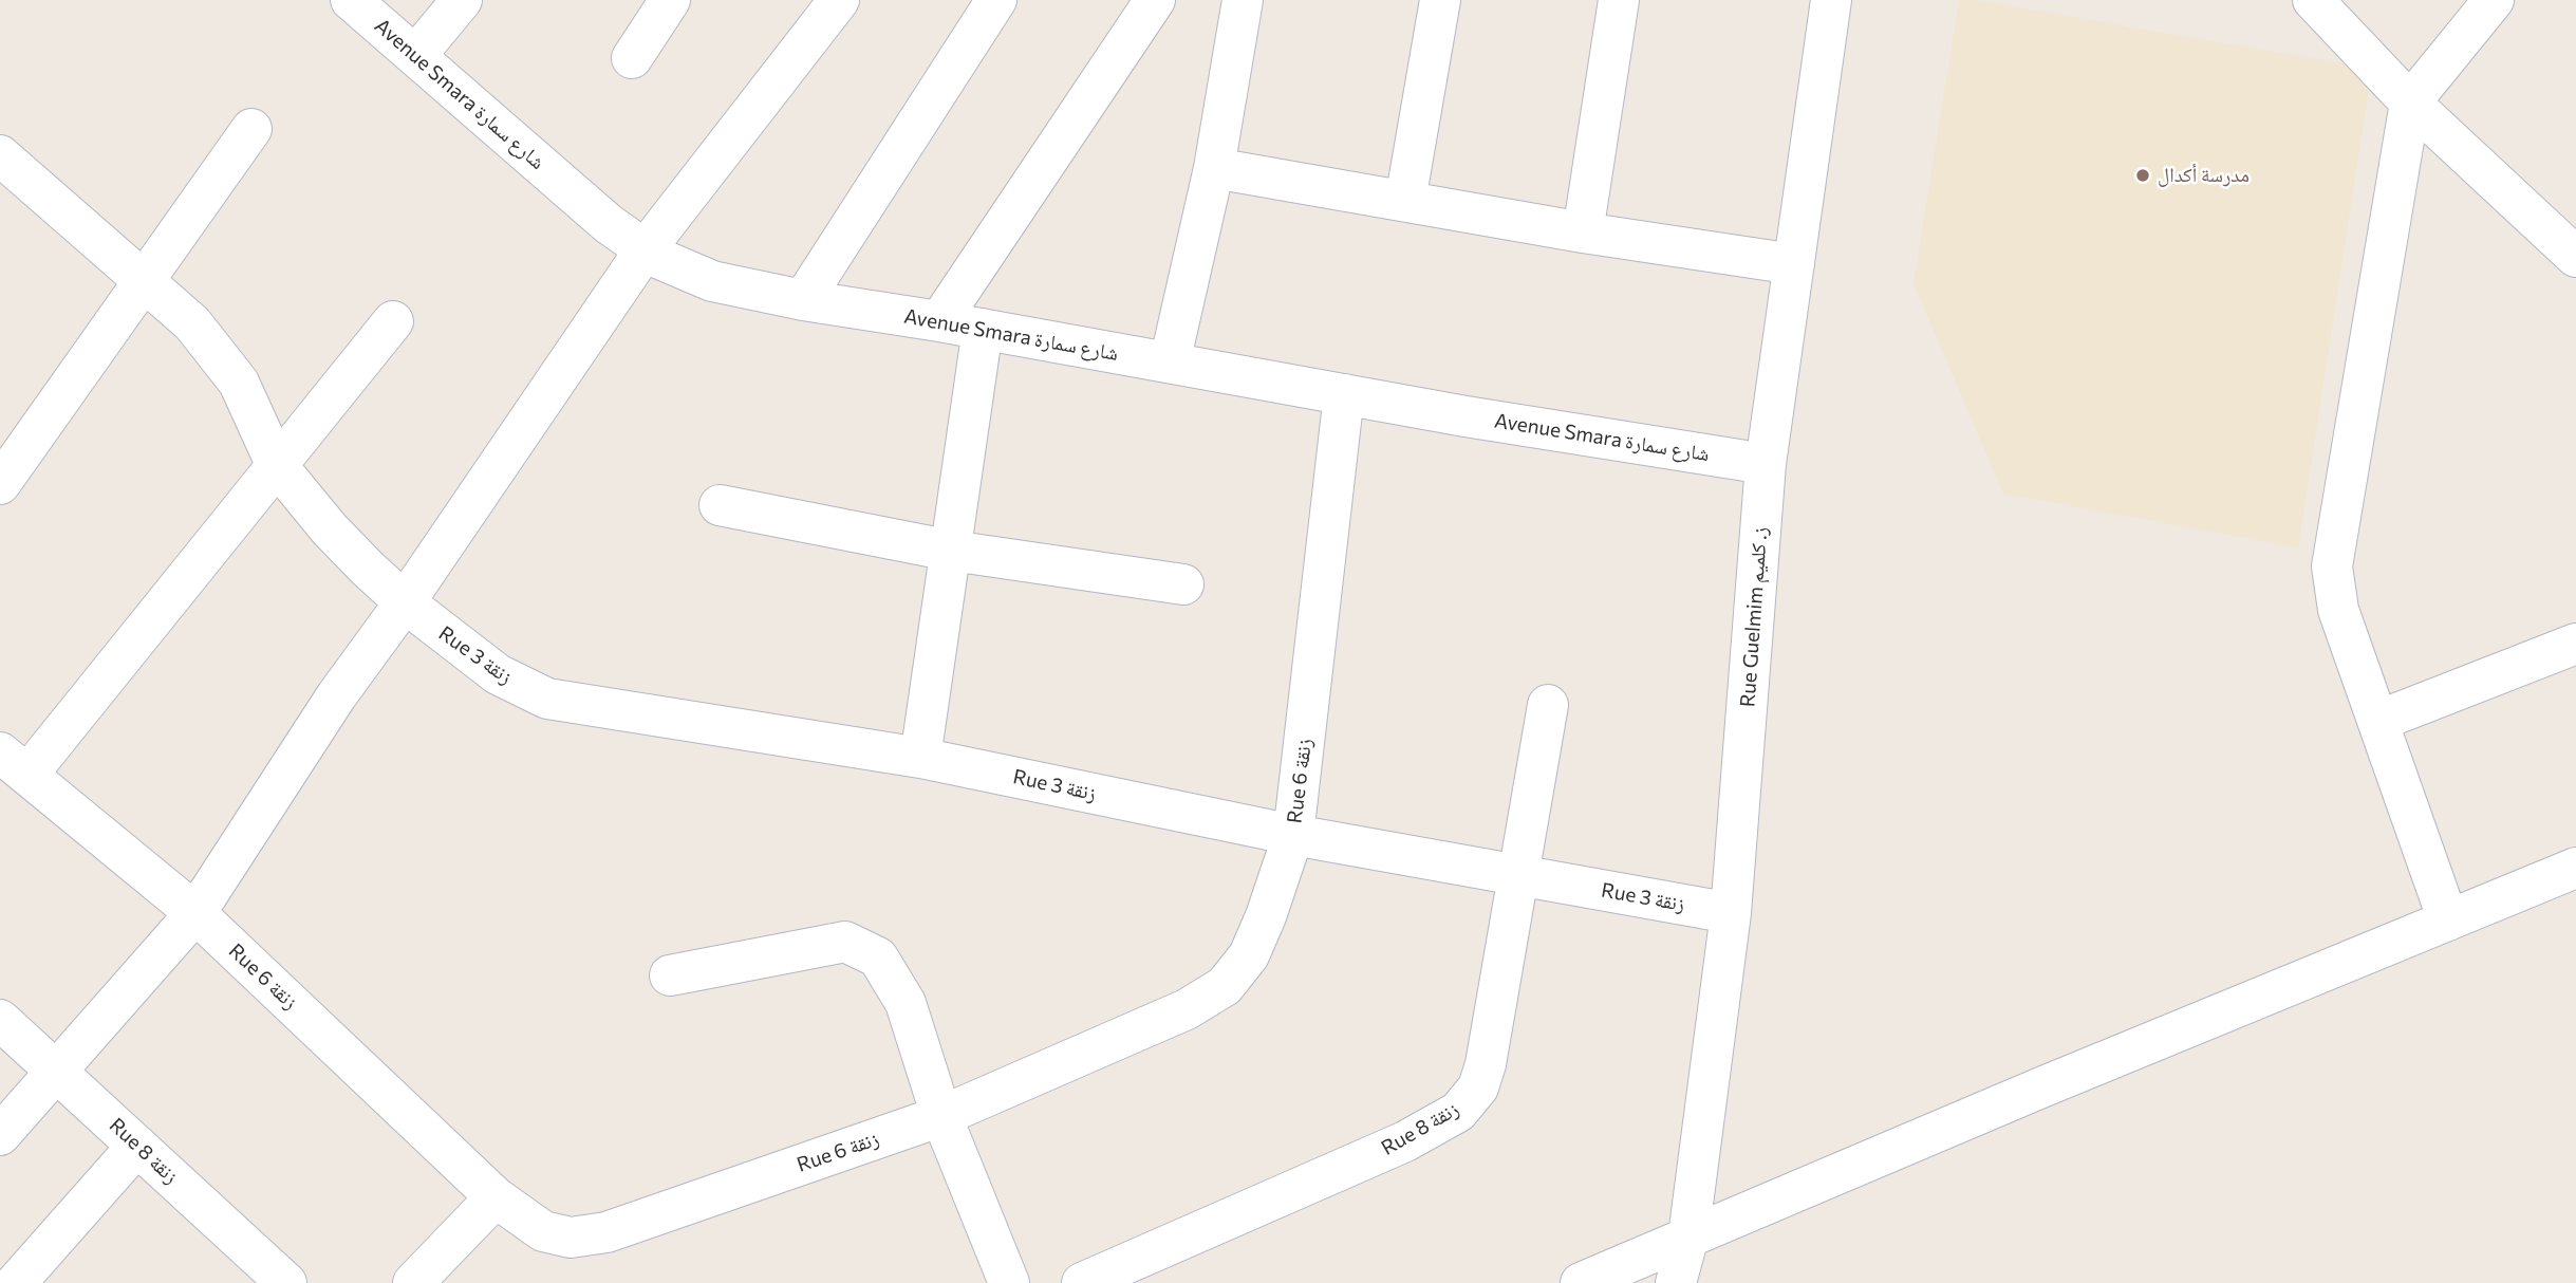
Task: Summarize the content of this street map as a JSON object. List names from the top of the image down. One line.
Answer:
{"streets":{"street":["Avenue Smara شارع سمارة","Rue Guelmim ز. كلميم","Rue 3 زنقة","Rue 6 زنقة","Rue 8 زنقة"]},"crossings":[["Avenue Smara شارع سمارة","Rue Guelmim ز. كلميم"],["Avenue Smara شارع سمارة","Rue 6 زنقة"],["Rue Guelmim ز. كلميم","Rue 3 زنقة"],["Rue 3 زنقة","Rue 6 زنقة"],["Rue 3 زنقة","Rue 8 زنقة"]],"places":["مدرسة أكدال"]}
